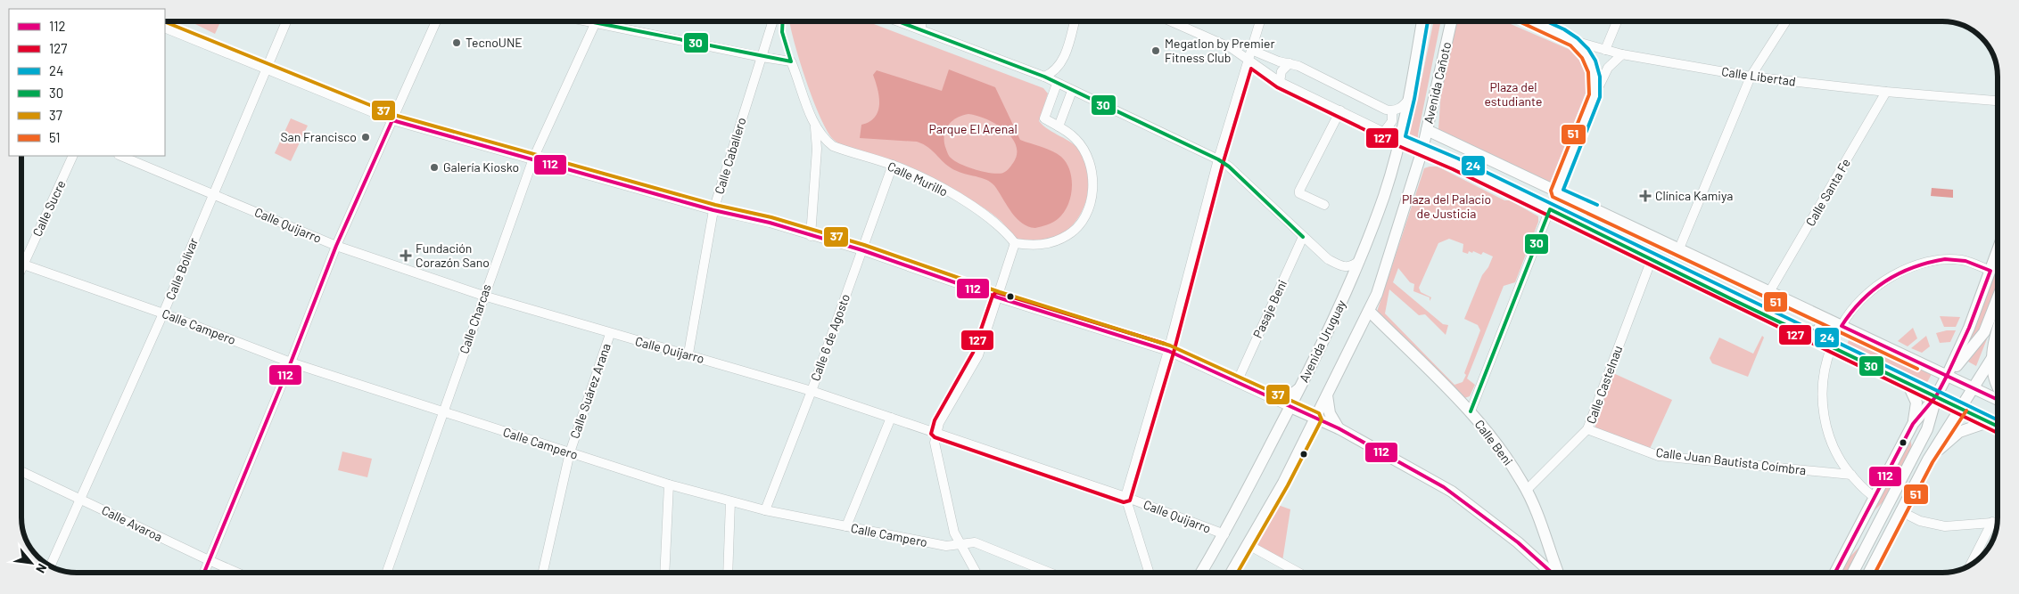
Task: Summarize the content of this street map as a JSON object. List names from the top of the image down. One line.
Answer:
{"streets":{"main road":["Avenida Cañoto","Avenida Uruguay","Calle Beni"],"street":["Calle Libertad","Calle Caballero","Calle Murillo","Calle Santa Fe","Calle Sucre","Calle Quijarro","Calle Bolívar","Pasaje Beni","Calle Charcas","Calle Campero","Calle 6 de Agosto","Calle Castelnau","Calle Suárez Arana","Calle Juan Bautista Coímbra","Calle Avaroa"]},"crossings":[["Calle Libertad","Calle Santa Fe"],["Avenida Cañoto","Avenida Uruguay"],["Calle Caballero","Calle Murillo"],["Calle Caballero","Calle Quijarro"],["Calle Murillo","Calle 6 de Agosto"],["Calle Quijarro","Calle Bolívar"],["Calle Quijarro","Calle Charcas"],["Calle Quijarro","Calle 6 de Agosto"],["Calle Quijarro","Avenida Uruguay"],["Calle Quijarro","Calle Suárez Arana"],["Calle Bolívar","Calle Campero"],["Calle Bolívar","Calle Avaroa"],["Calle Charcas","Calle Campero"],["Calle Campero","Calle 6 de Agosto"],["Calle Campero","Calle Suárez Arana"],["Calle Castelnau","Calle Beni"],["Calle Castelnau","Calle Juan Bautista Coímbra"]],"parks":["Plaza del estudiante","Parque El Arenal","Plaza del Palacio de Justicia"],"places":{"other":["TecnoUNE","Megatlon by Premier Fitness Club","San Francisco","Galería Kiosko"],"health":["Clínica Kamiya","Fundación Corazón Sano"]},"lines":["transit line 24","transit line 30","transit line 51","transit line 37","transit line 127","transit line 112"],"legend":["112","127","24","30","37","51"],"north":"bottom right"}
